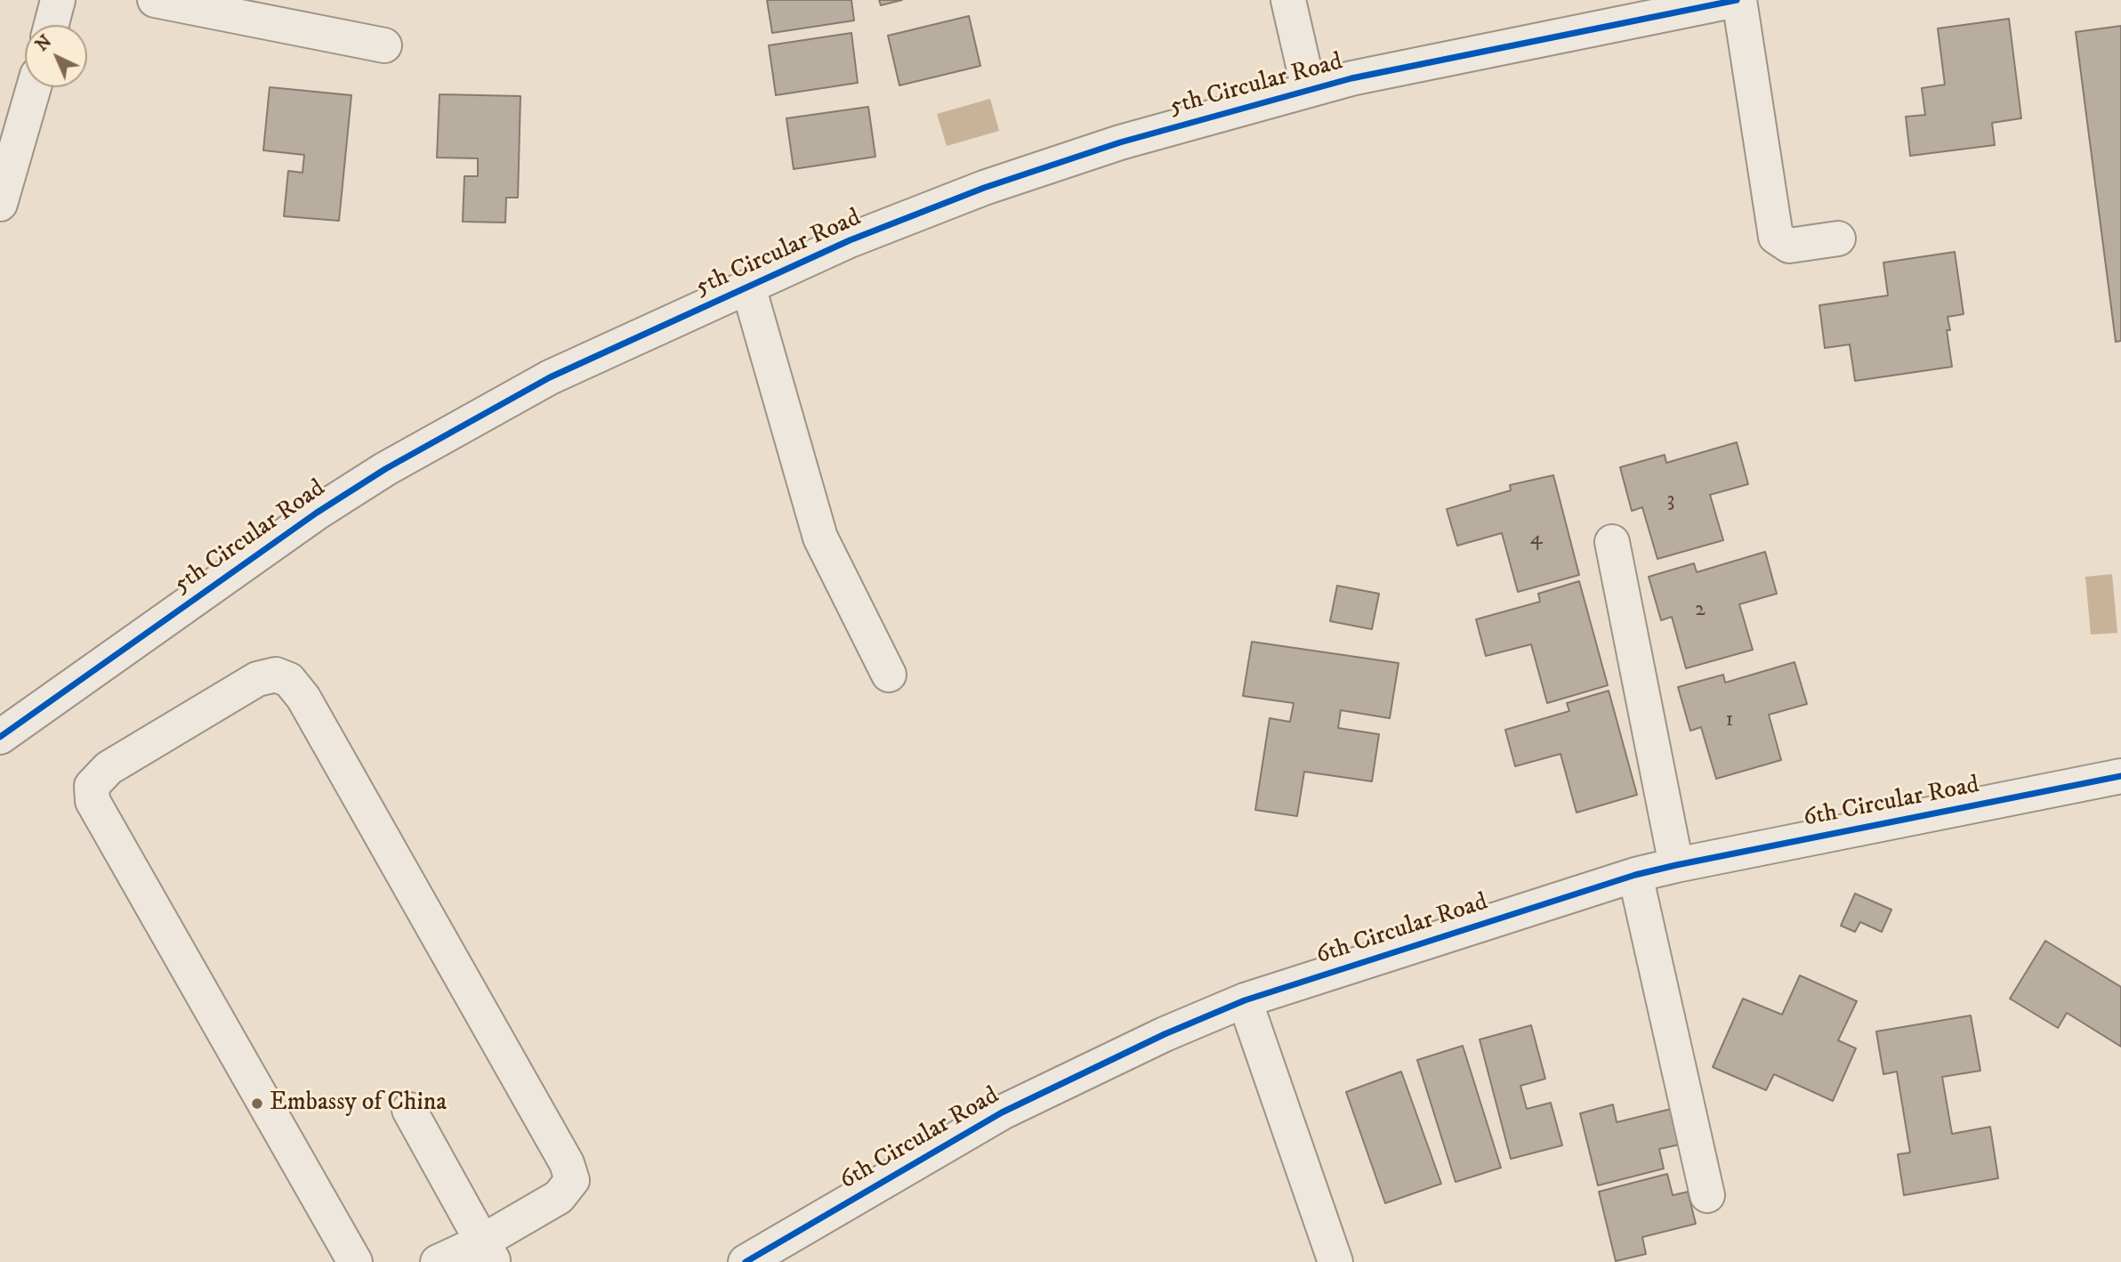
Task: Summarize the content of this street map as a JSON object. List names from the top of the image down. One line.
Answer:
{"streets":{"street":["5th Circular Road","6th Circular Road"]},"places":["Embassy of China"],"house_numbers":["3","4","2","1"],"north":"top left"}
